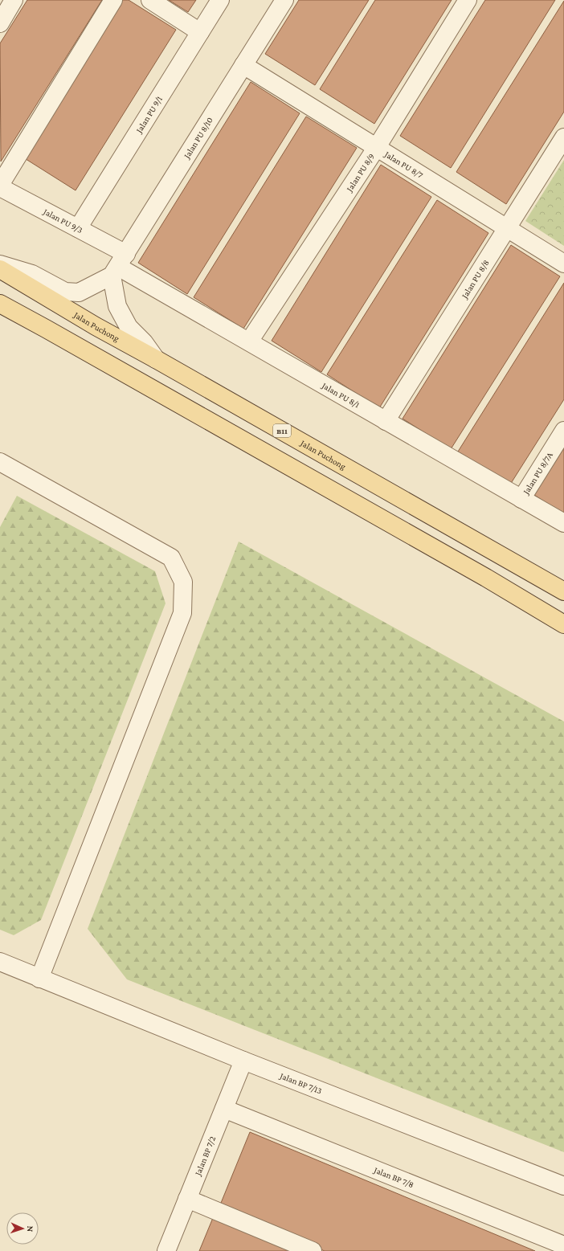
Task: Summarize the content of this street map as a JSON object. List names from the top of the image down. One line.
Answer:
{"streets":{"main road":["Jalan Puchong","B11"],"street":["Jalan PU 9/1","Jalan PU 8/10","Jalan PU 8/7","Jalan PU 8/9","Jalan PU 9/3","Jalan PU 8/8","Jalan PU 8/1","Jalan PU 8/7A","Jalan BP 7/13","Jalan BP 7/2","Jalan BP 7/8"]},"crossings":[["Jalan PU 9/1","Jalan PU 9/3"],["Jalan PU 8/10","Jalan PU 8/7"],["Jalan PU 8/10","Jalan PU 9/3"],["Jalan PU 8/10","Jalan PU 8/1"],["Jalan PU 8/7","Jalan PU 8/9"],["Jalan PU 8/7","Jalan PU 8/8"],["Jalan PU 8/9","Jalan PU 8/1"],["Jalan PU 9/3","Jalan PU 8/1"],["Jalan PU 8/8","Jalan PU 8/1"],["Jalan PU 8/1","Jalan PU 8/7A"],["Jalan BP 7/13","Jalan BP 7/2"],["Jalan BP 7/2","Jalan BP 7/8"]],"north":"right"}
